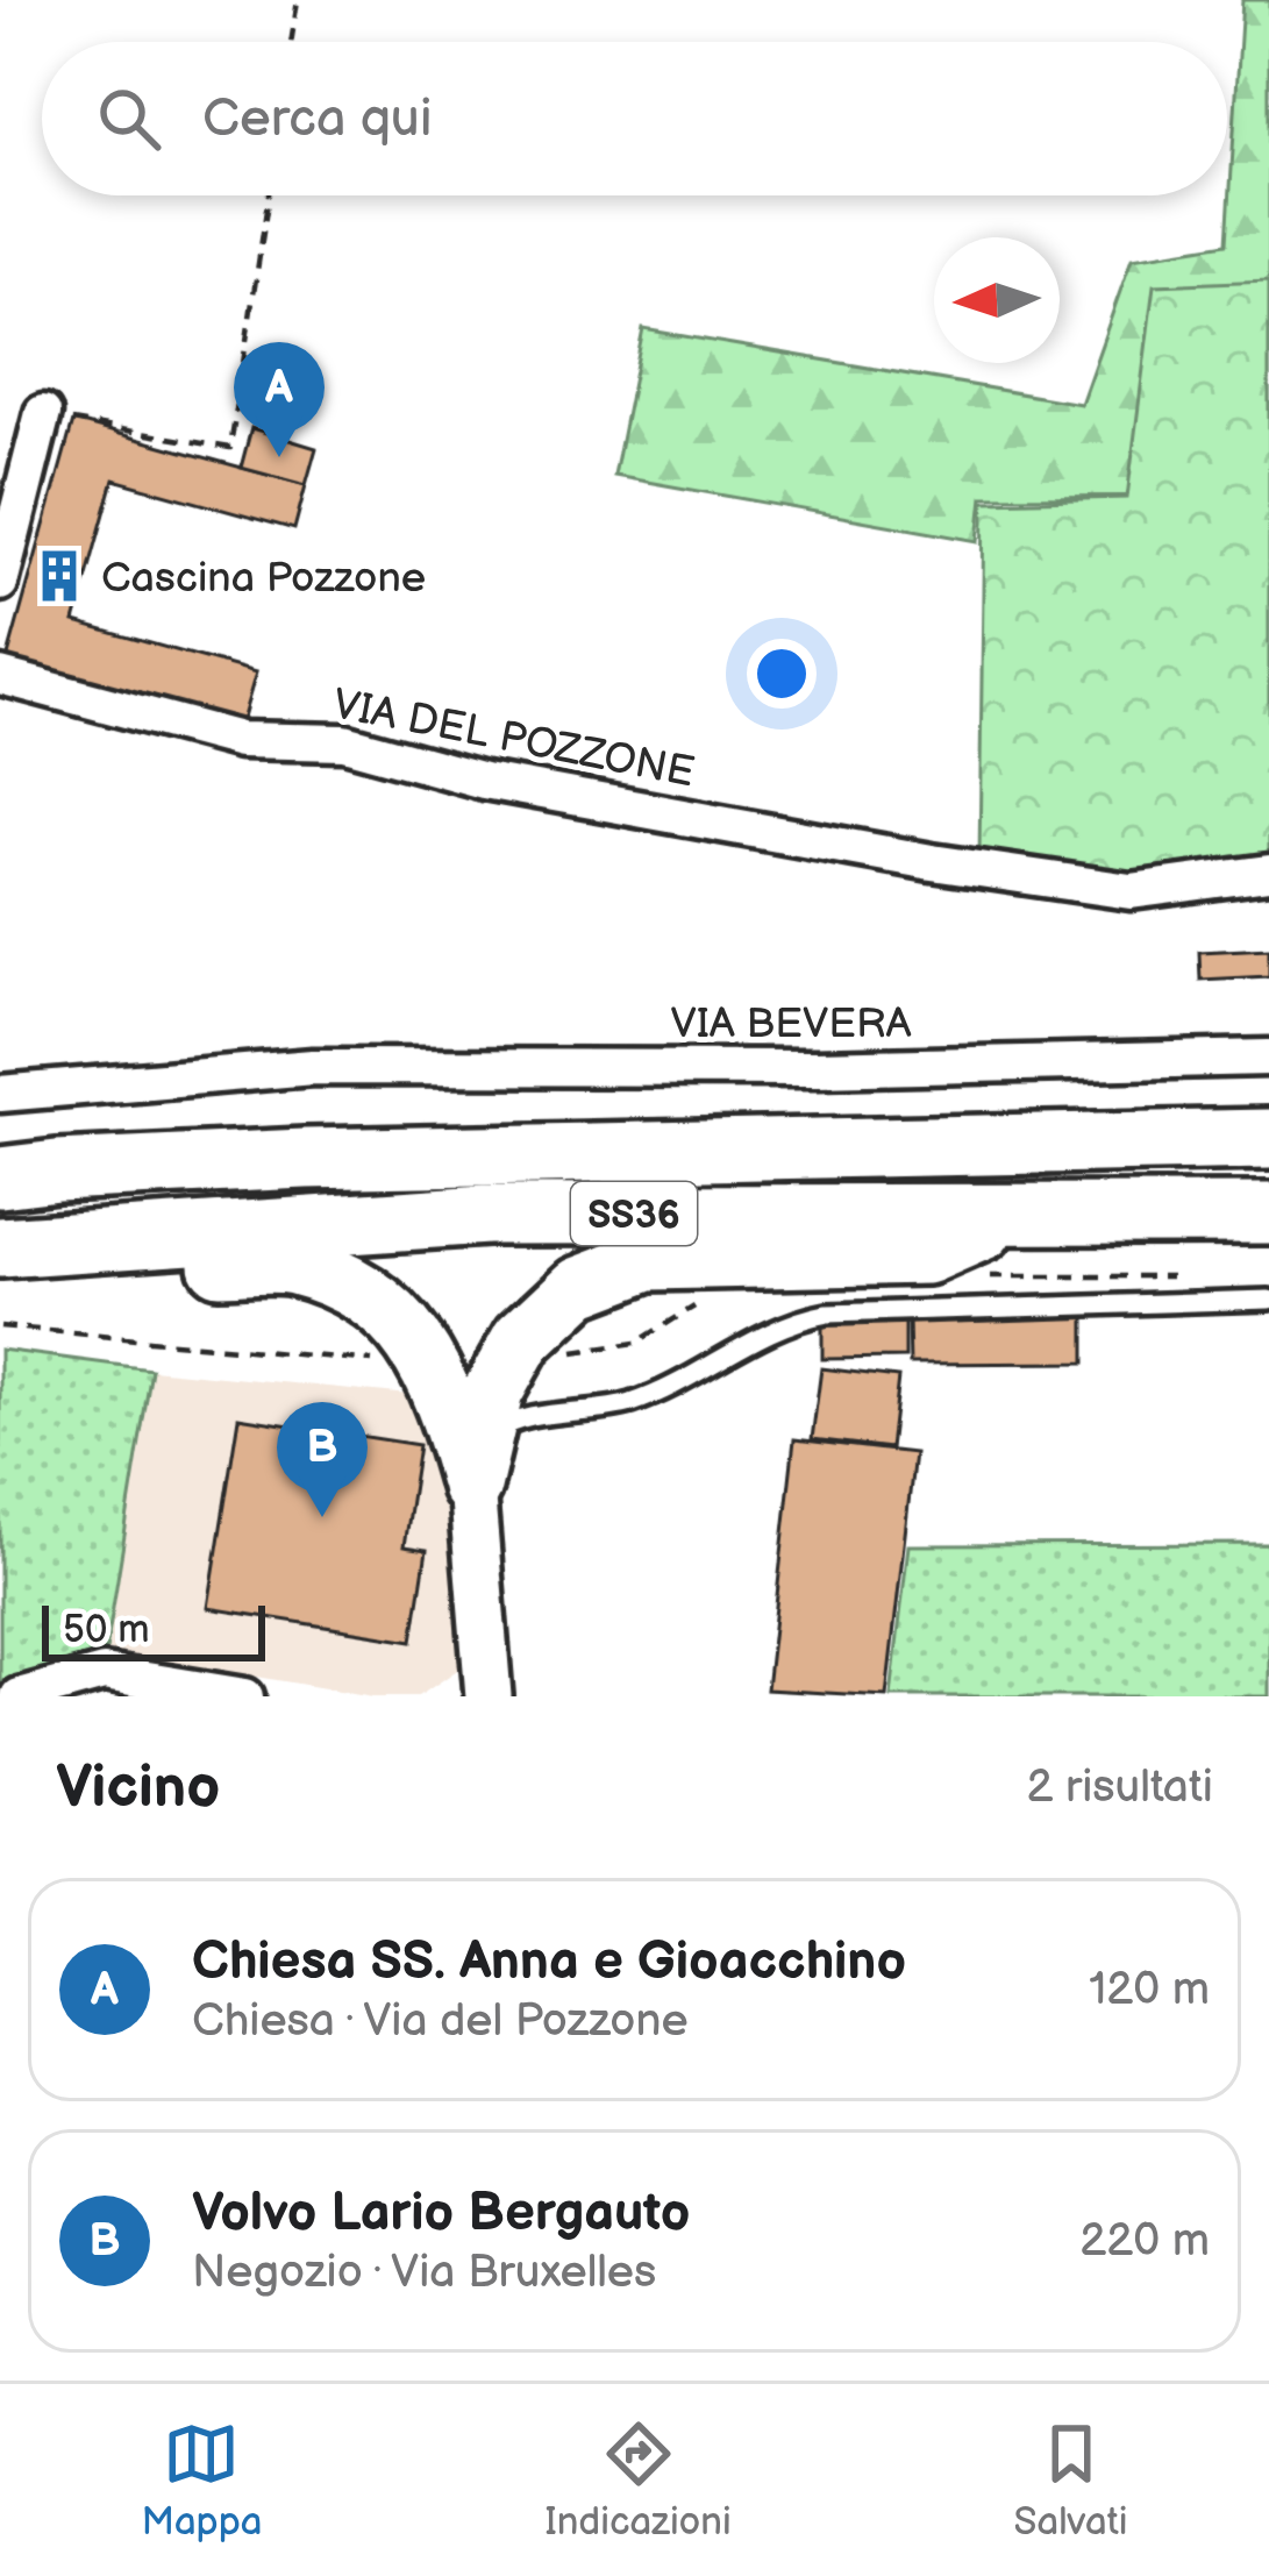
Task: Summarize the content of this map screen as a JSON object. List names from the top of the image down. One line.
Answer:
{"streets":{"highway":["SS36"],"street":["VIA DEL POZZONE","VIA BEVERA"]},"places":{"building":["Cascina Pozzone"]},"scale_bar":"50 m","north":"left","page":{"search":"Cerca qui","pins":["A","B"],"scale":"50 m","heading":["Vicino","2 risultati"],"list":[{"mark":"A","name":"Chiesa SS. Anna e Gioacchino","note":"Chiesa · Via del Pozzone","value":"120 m"},{"mark":"B","name":"Volvo Lario Bergauto","note":"Negozio · Via Bruxelles","value":"220 m"}],"nav":["Mappa","Indicazioni","Salvati"]}}
